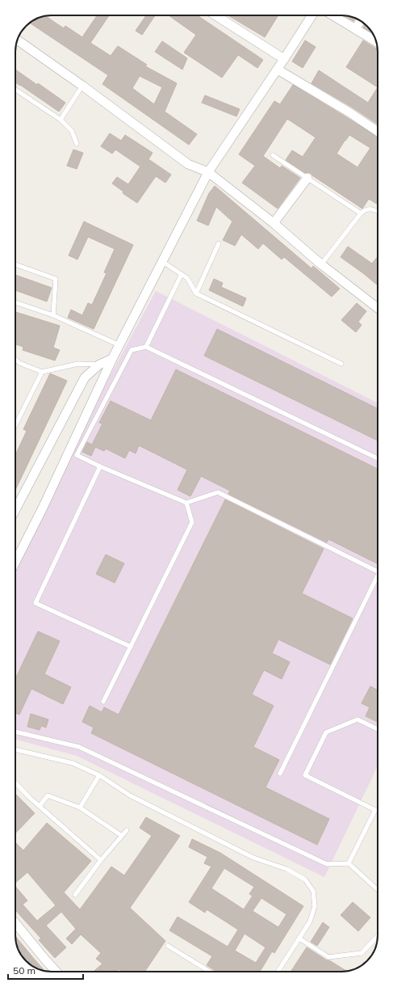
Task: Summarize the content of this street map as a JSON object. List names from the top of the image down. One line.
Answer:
{"scale_bar":"50 m"}
